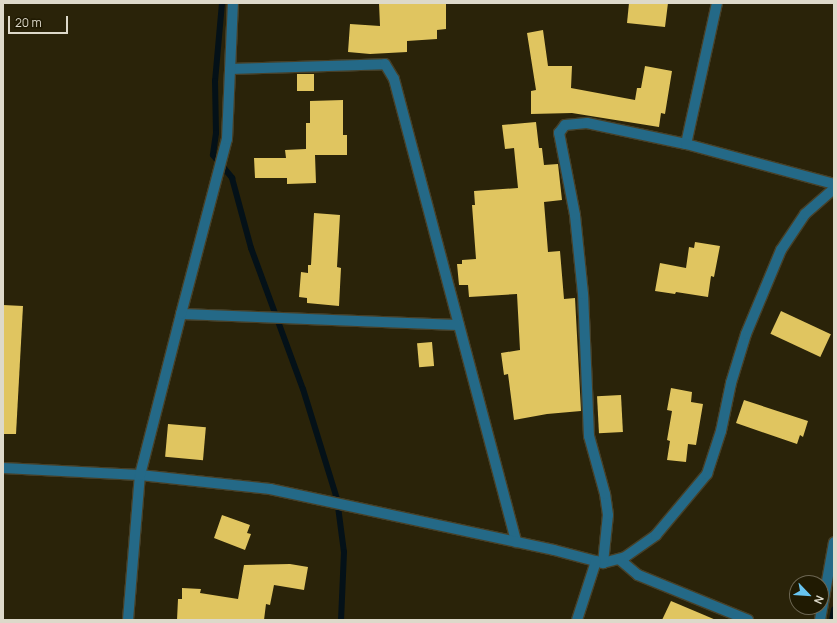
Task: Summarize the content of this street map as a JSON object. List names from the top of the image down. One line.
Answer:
{"scale_bar":"20 m","north":"bottom right"}
